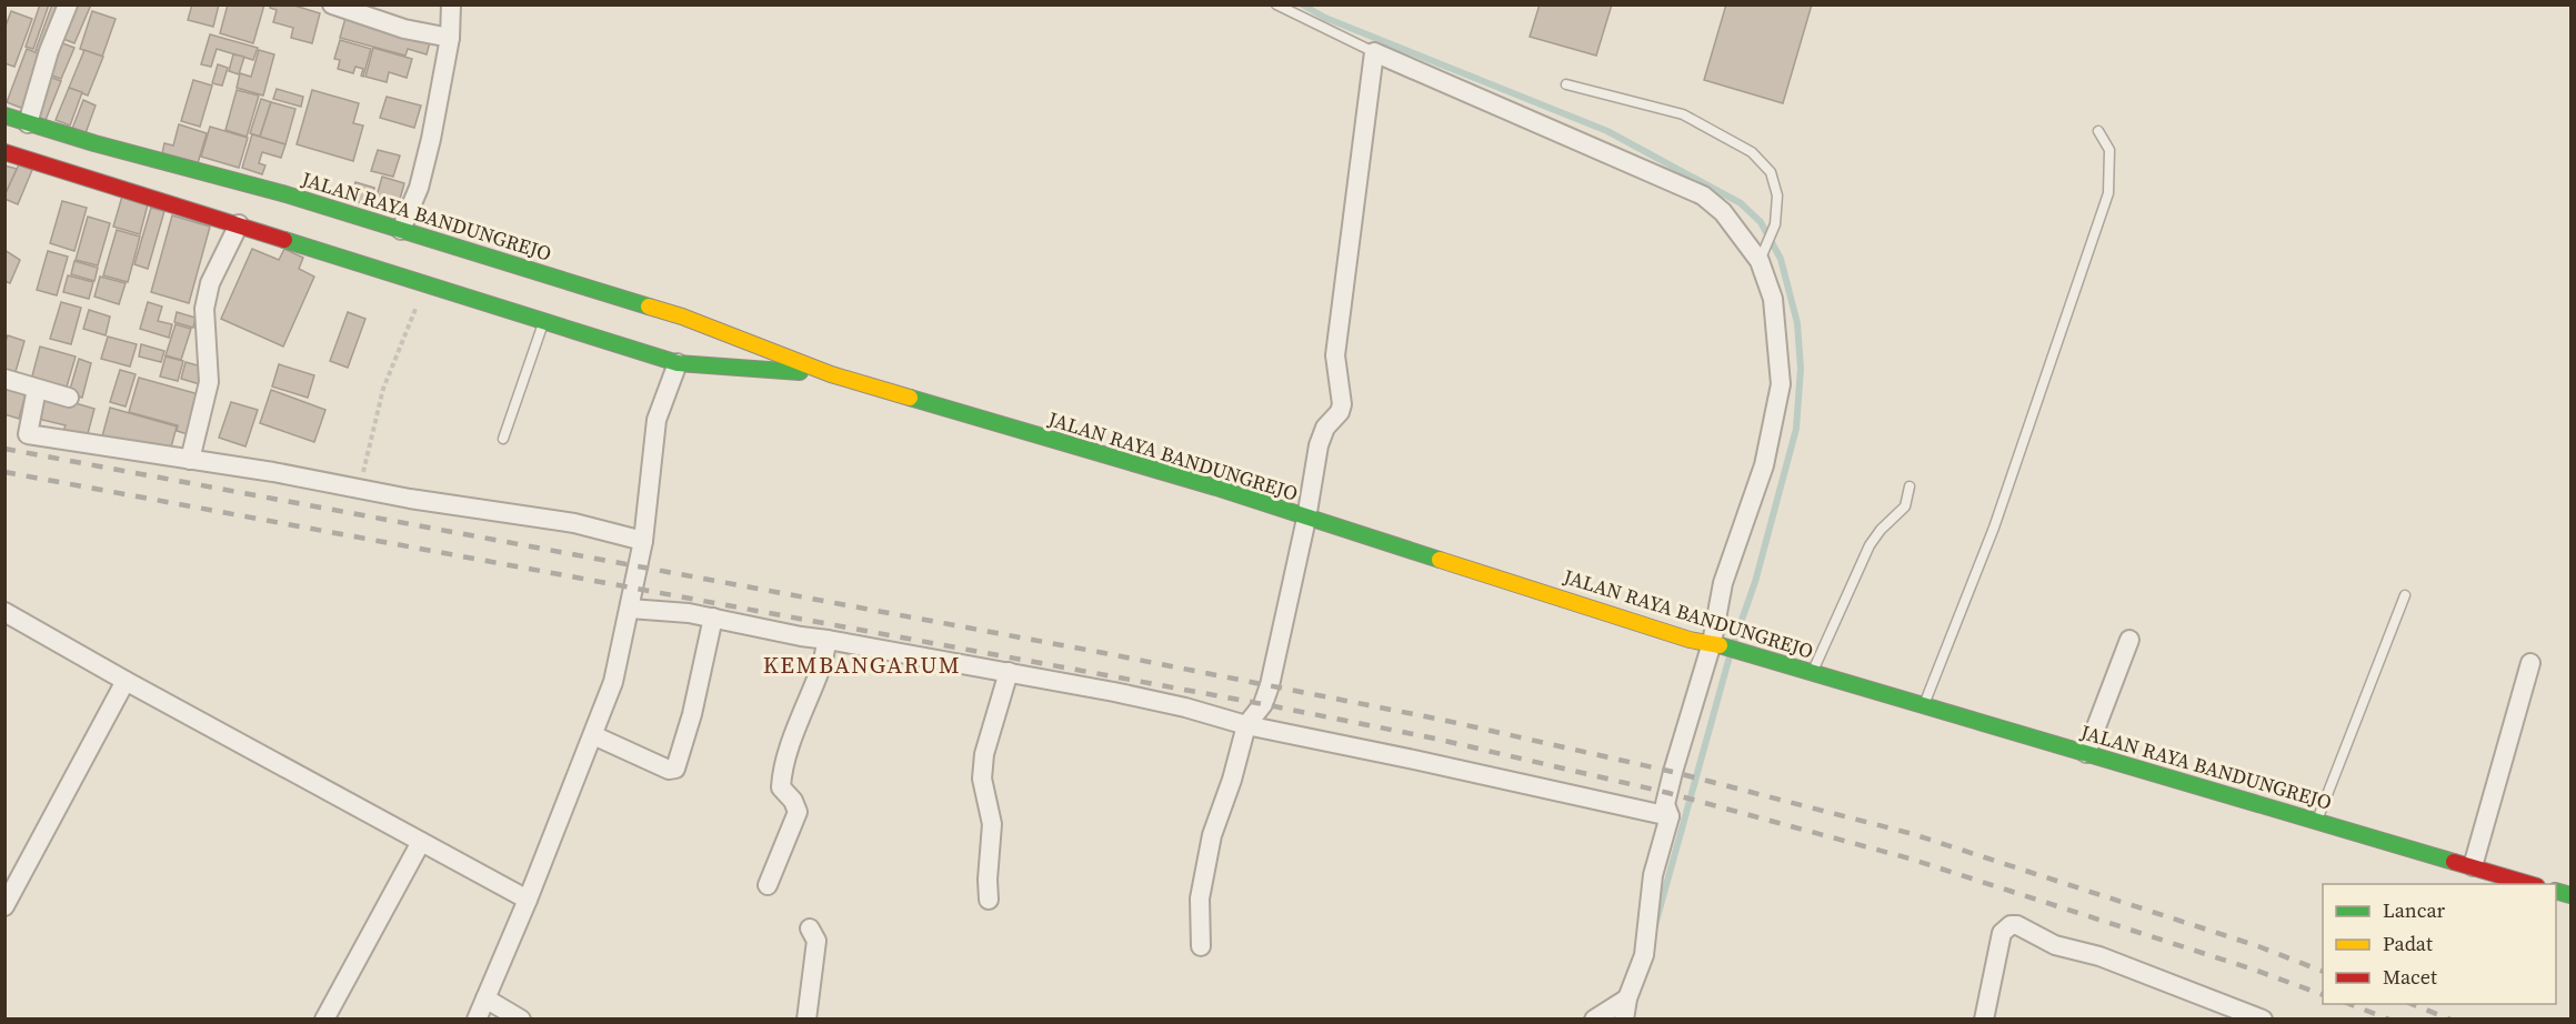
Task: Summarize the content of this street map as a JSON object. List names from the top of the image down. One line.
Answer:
{"streets":{"main road":["JALAN RAYA BANDUNGREJO"]},"districts":["KEMBANGARUM"],"legend":["Lancar","Padat","Macet"]}
